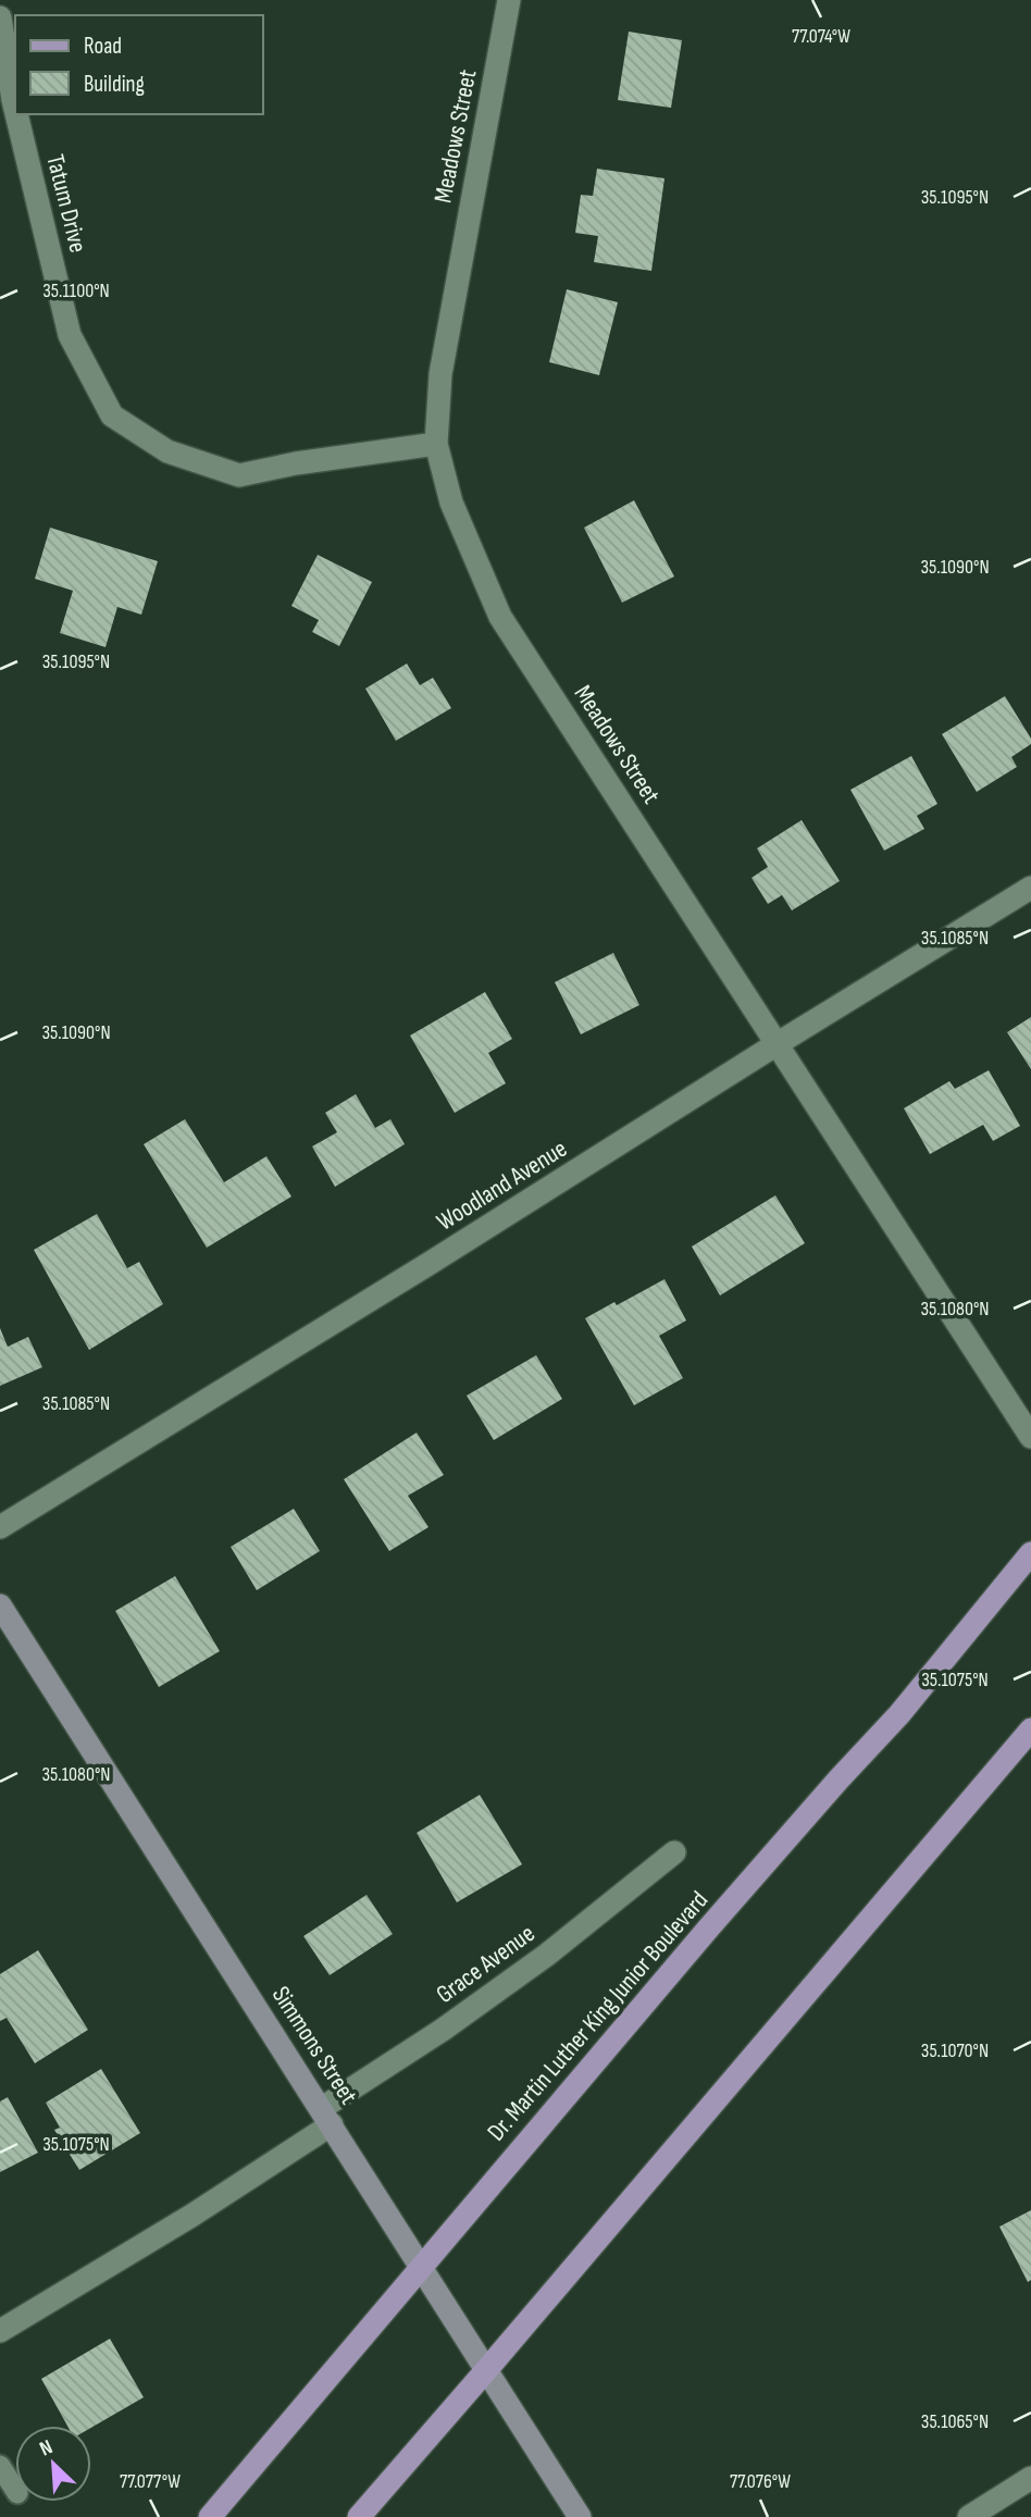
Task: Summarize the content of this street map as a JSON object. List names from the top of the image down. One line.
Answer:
{"streets":{"main road":["Dr. Martin Luther King Junior Boulevard"],"street":["Meadows Street","Tatum Drive","Woodland Avenue","Grace Avenue","Simmons Street"]},"crossings":[["Meadows Street","Tatum Drive"],["Meadows Street","Woodland Avenue"],["Grace Avenue","Simmons Street"],["Dr. Martin Luther King Junior Boulevard","Simmons Street"]],"legend":["Road","Building"],"north":"top left","coordinates":["77.074°W","35.1095°N","35.1100°N","35.1090°N","35.1085°N","35.1080°N","35.1075°N","35.1070°N","35.1065°N","77.077°W","77.076°W"]}
